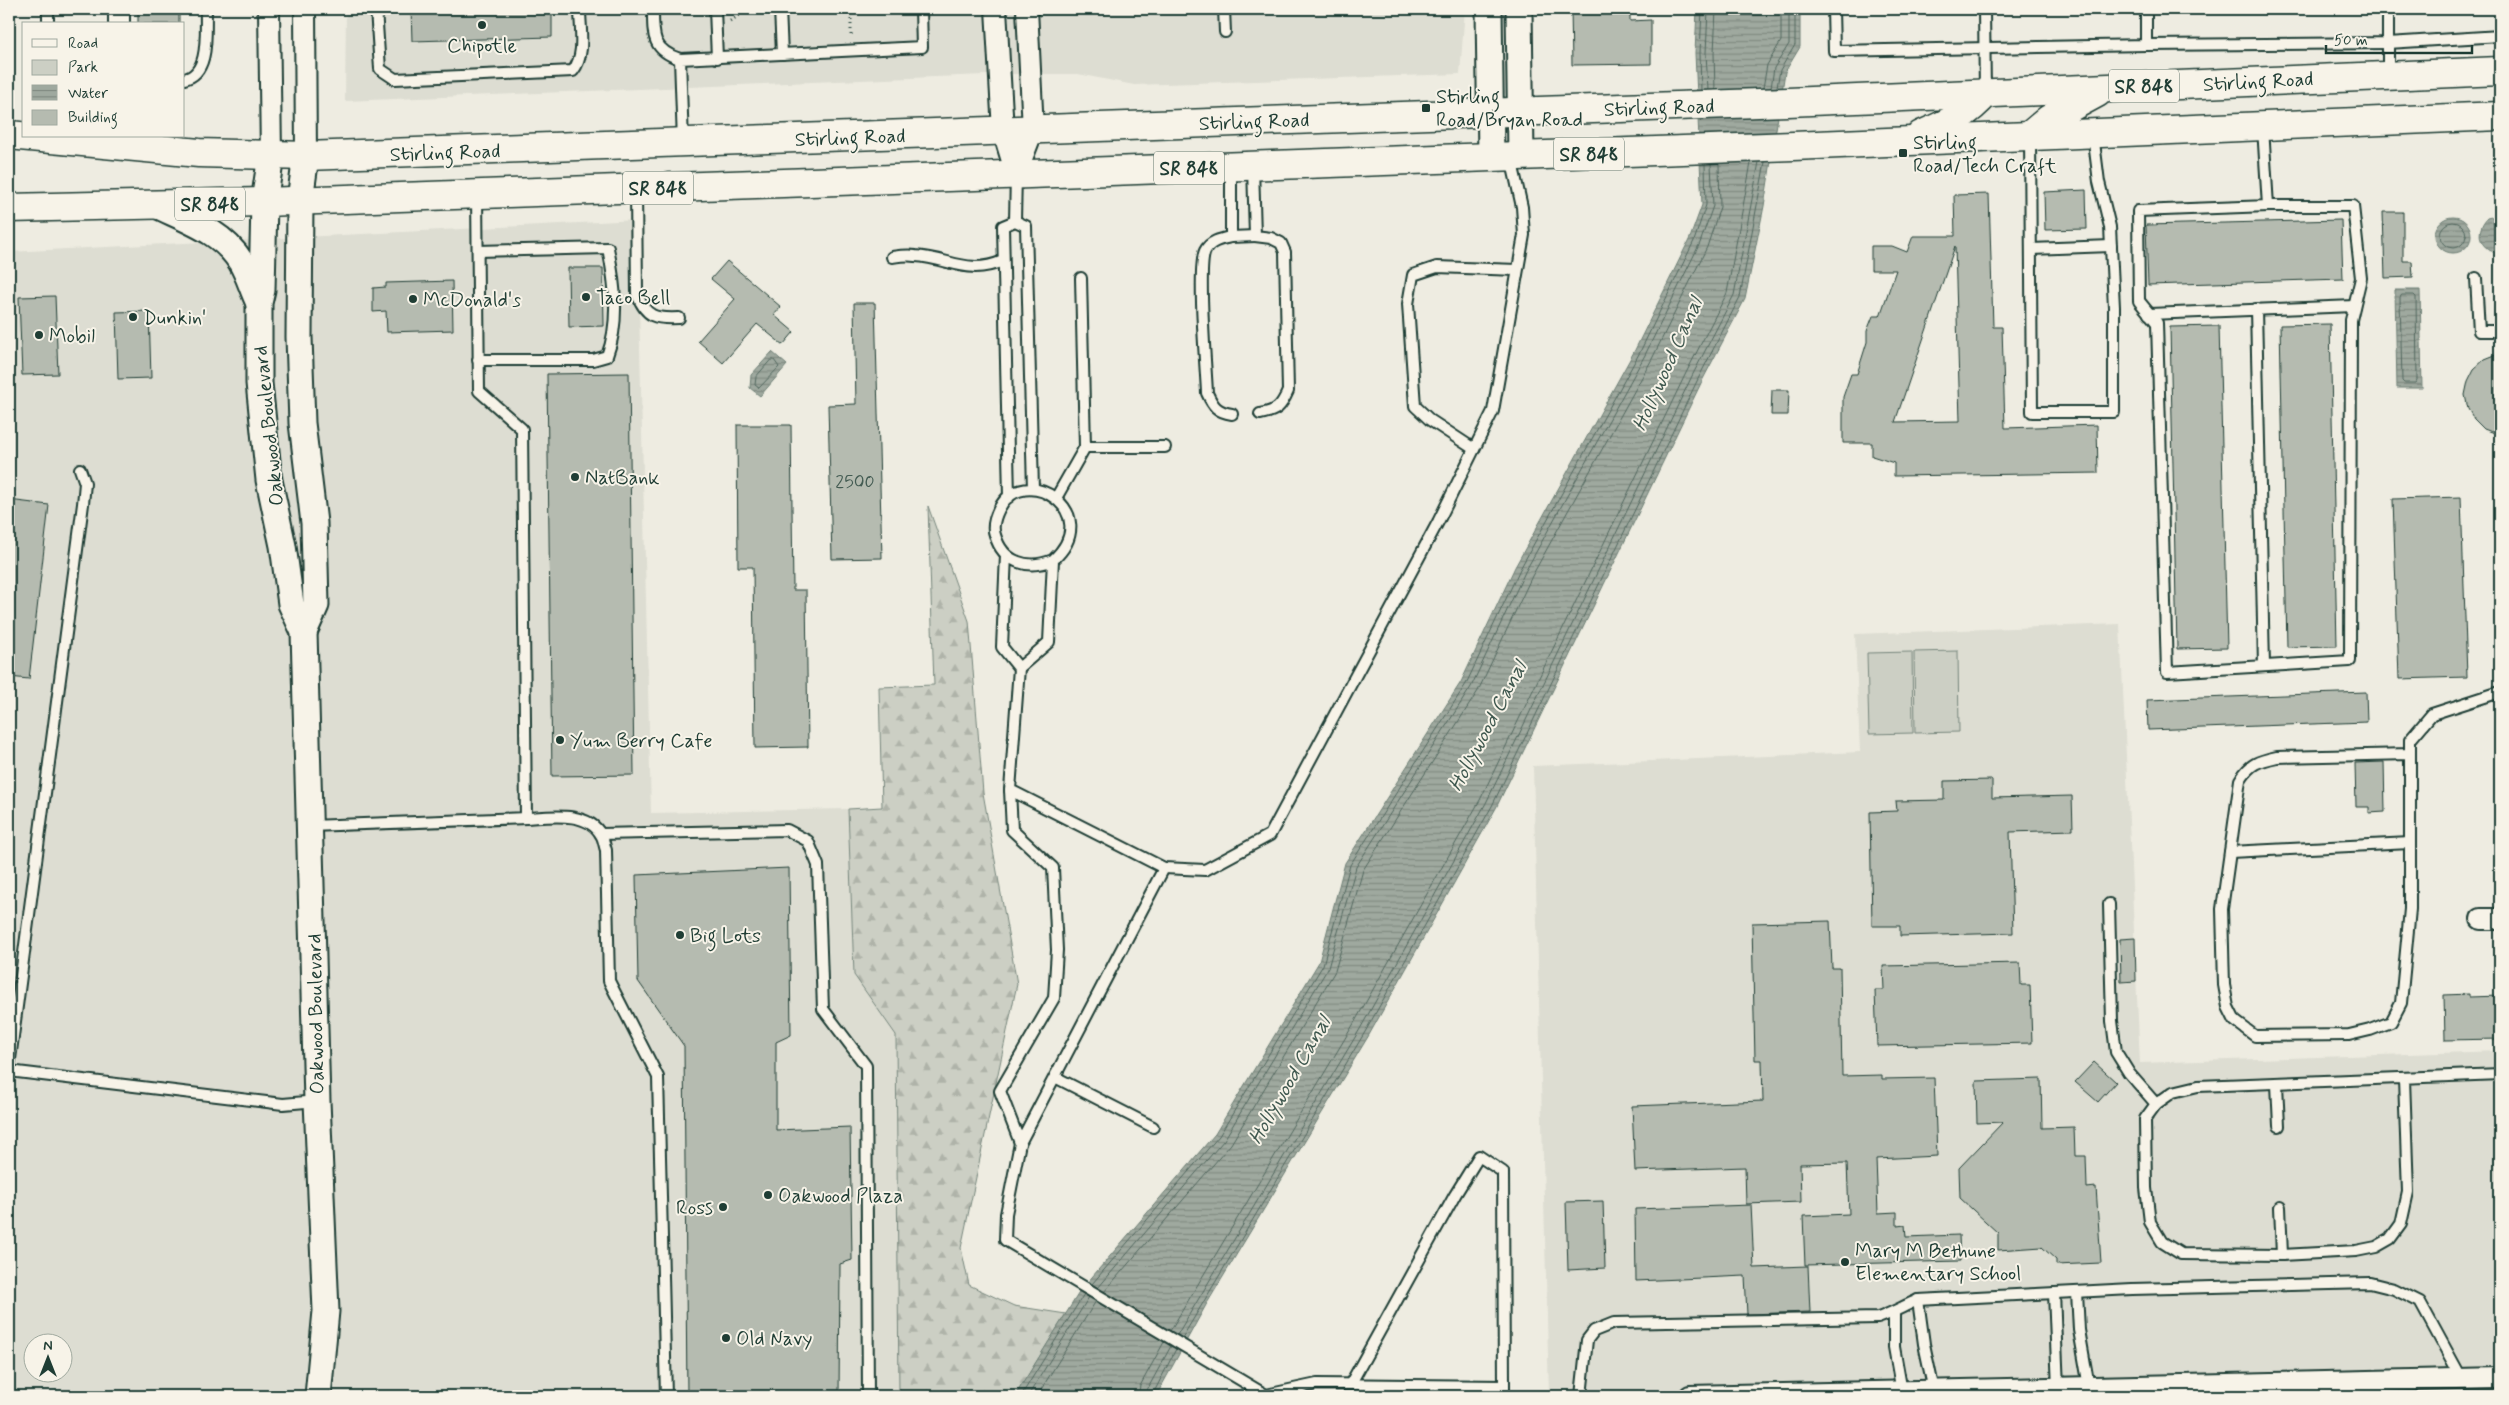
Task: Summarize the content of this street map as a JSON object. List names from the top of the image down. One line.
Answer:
{"streets":{"main road":["Stirling Road","SR 848"],"street":["Oakwood Boulevard"]},"crossings":[["Stirling Road","Oakwood Boulevard"],["SR 848","Oakwood Boulevard"]],"water":["Hollywood Canal"],"places":{"other":["Chipotle","Taco Bell","McDonald's","Dunkin'","Mobil","NatBank","Yum Berry Cafe","Big Lots","Oakwood Plaza","Ross","Mary M Bethune Elementary School","Old Navy"],"transit":["Stirling Road/Bryan Road","Stirling Road/Tech Craft"]},"house_numbers":["2500"],"legend":["Road","Park","Water","Building"],"scale_bar":"50 m","north":"top"}
